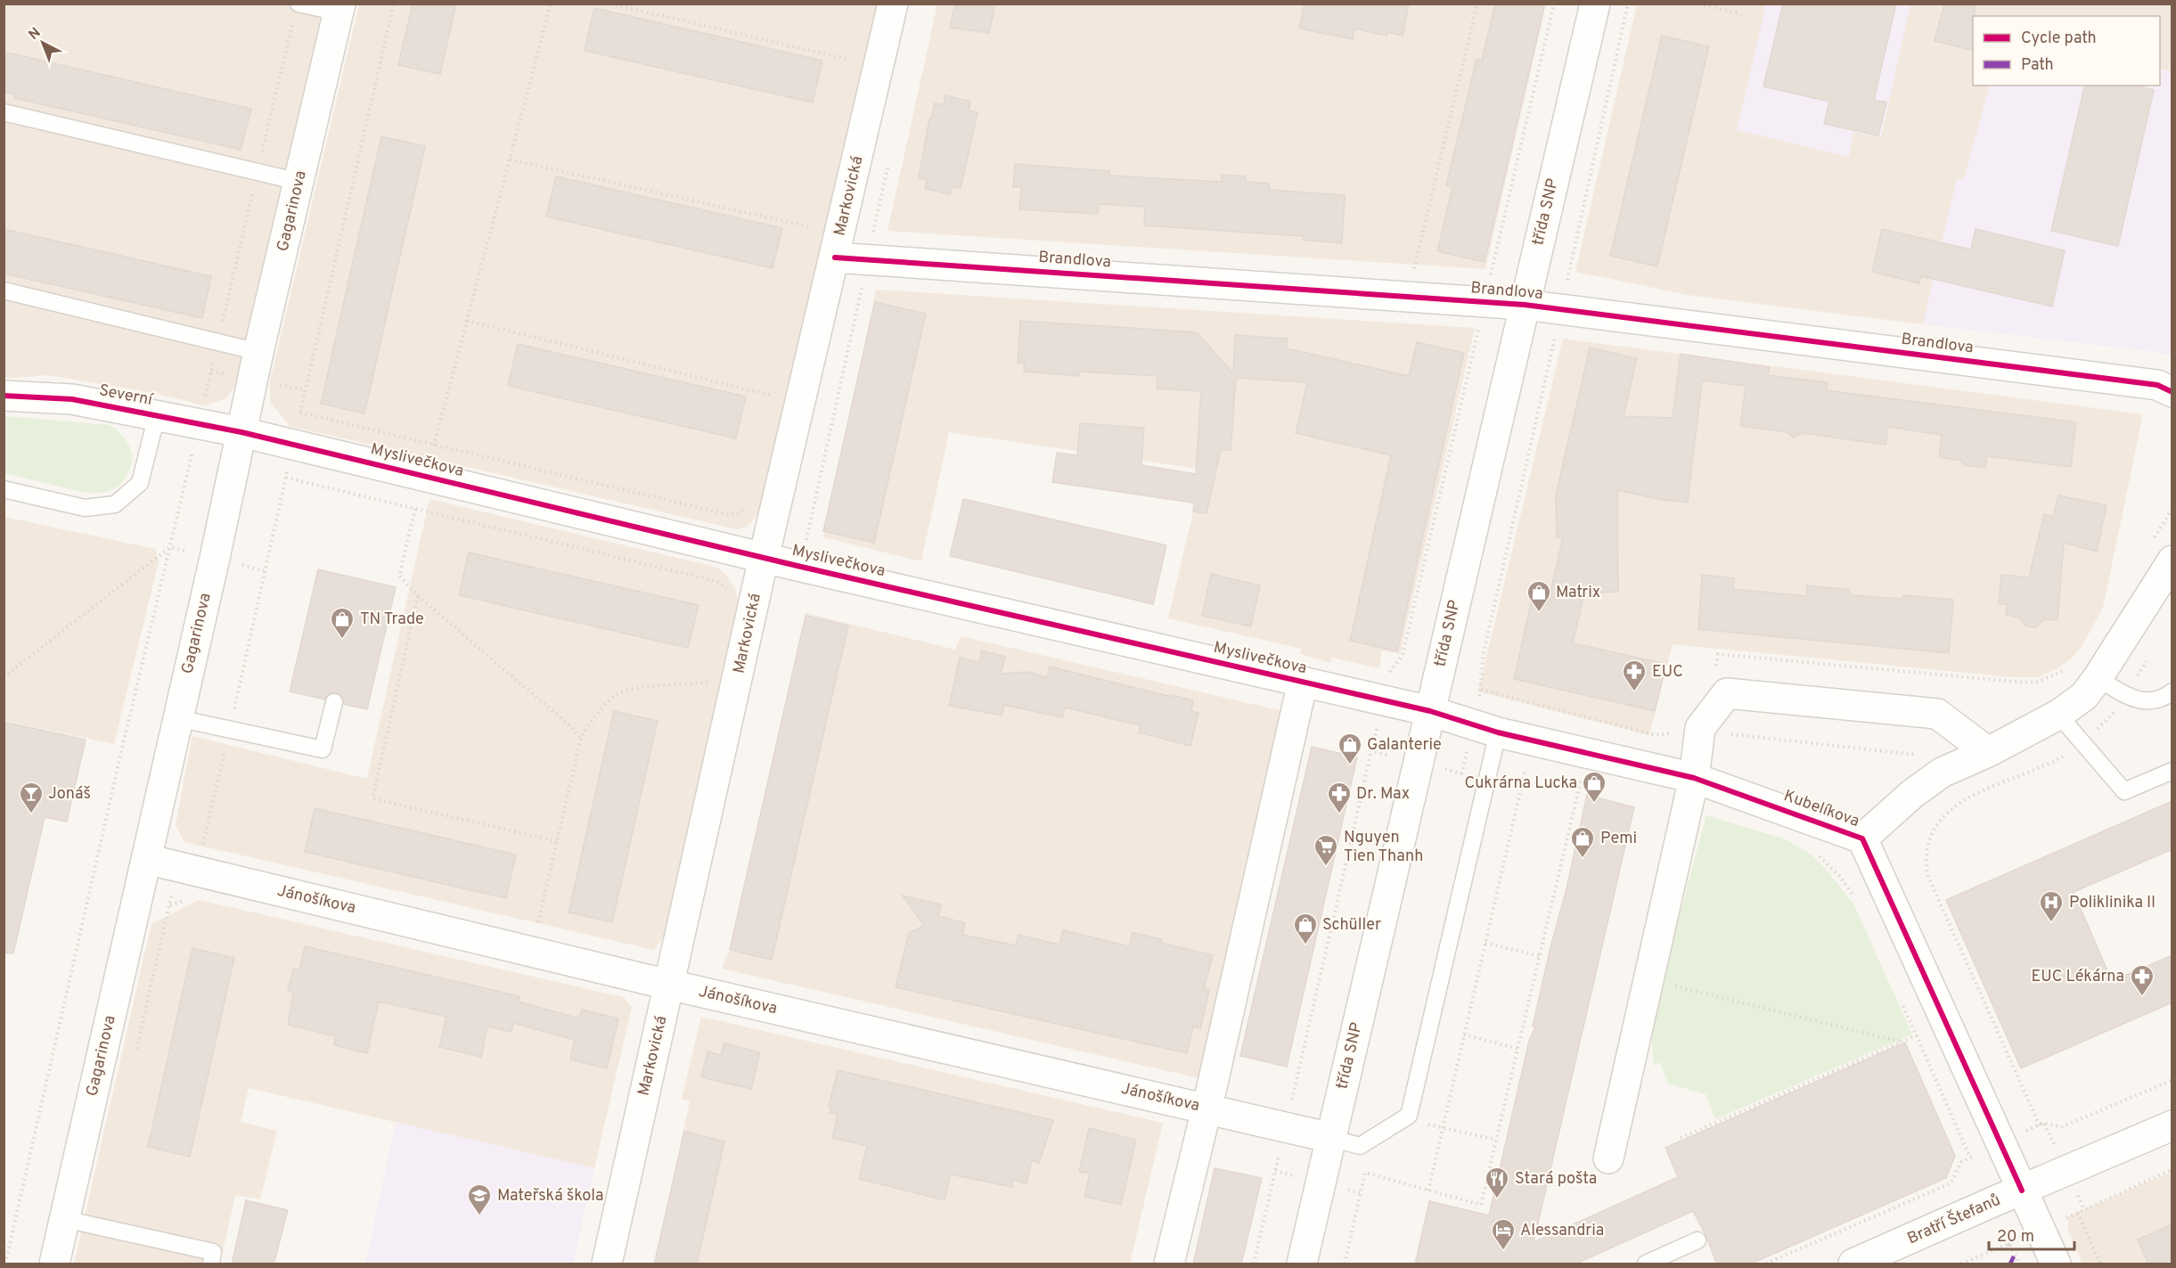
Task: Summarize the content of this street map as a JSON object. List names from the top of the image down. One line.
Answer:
{"streets":{"street":["Markovická","Gagarinova","třída SNP","Brandlova","Severní","Myslivečkova","Kubelíkova","Jánošíkova","Bratří Štefanů"]},"crossings":[["Markovická","Brandlova"],["Markovická","Myslivečkova"],["Markovická","Jánošíkova"],["Gagarinova","Severní"],["Gagarinova","Myslivečkova"],["Gagarinova","Jánošíkova"],["třída SNP","Brandlova"],["třída SNP","Myslivečkova"],["třída SNP","Kubelíkova"],["třída SNP","Jánošíkova"],["Severní","Myslivečkova"],["Myslivečkova","Kubelíkova"],["Kubelíkova","Bratří Štefanů"]],"places":{"shop":["Matrix","TN Trade","Galanterie","Cukrárna Lucka","Pemi","Schüller"],"pharmacy":["EUC","Dr. Max","EUC Lékárna"],"bar":["Jonáš"],"supermarket":["Nguyen Tien Thanh"],"hospital":["Poliklinika II"],"restaurant":["Stará pošta"],"school or university":["Mateřská škola"],"hotel":["Alessandria"]},"legend":["Cycle path","Path"],"scale_bar":"20 m","north":"top left"}
